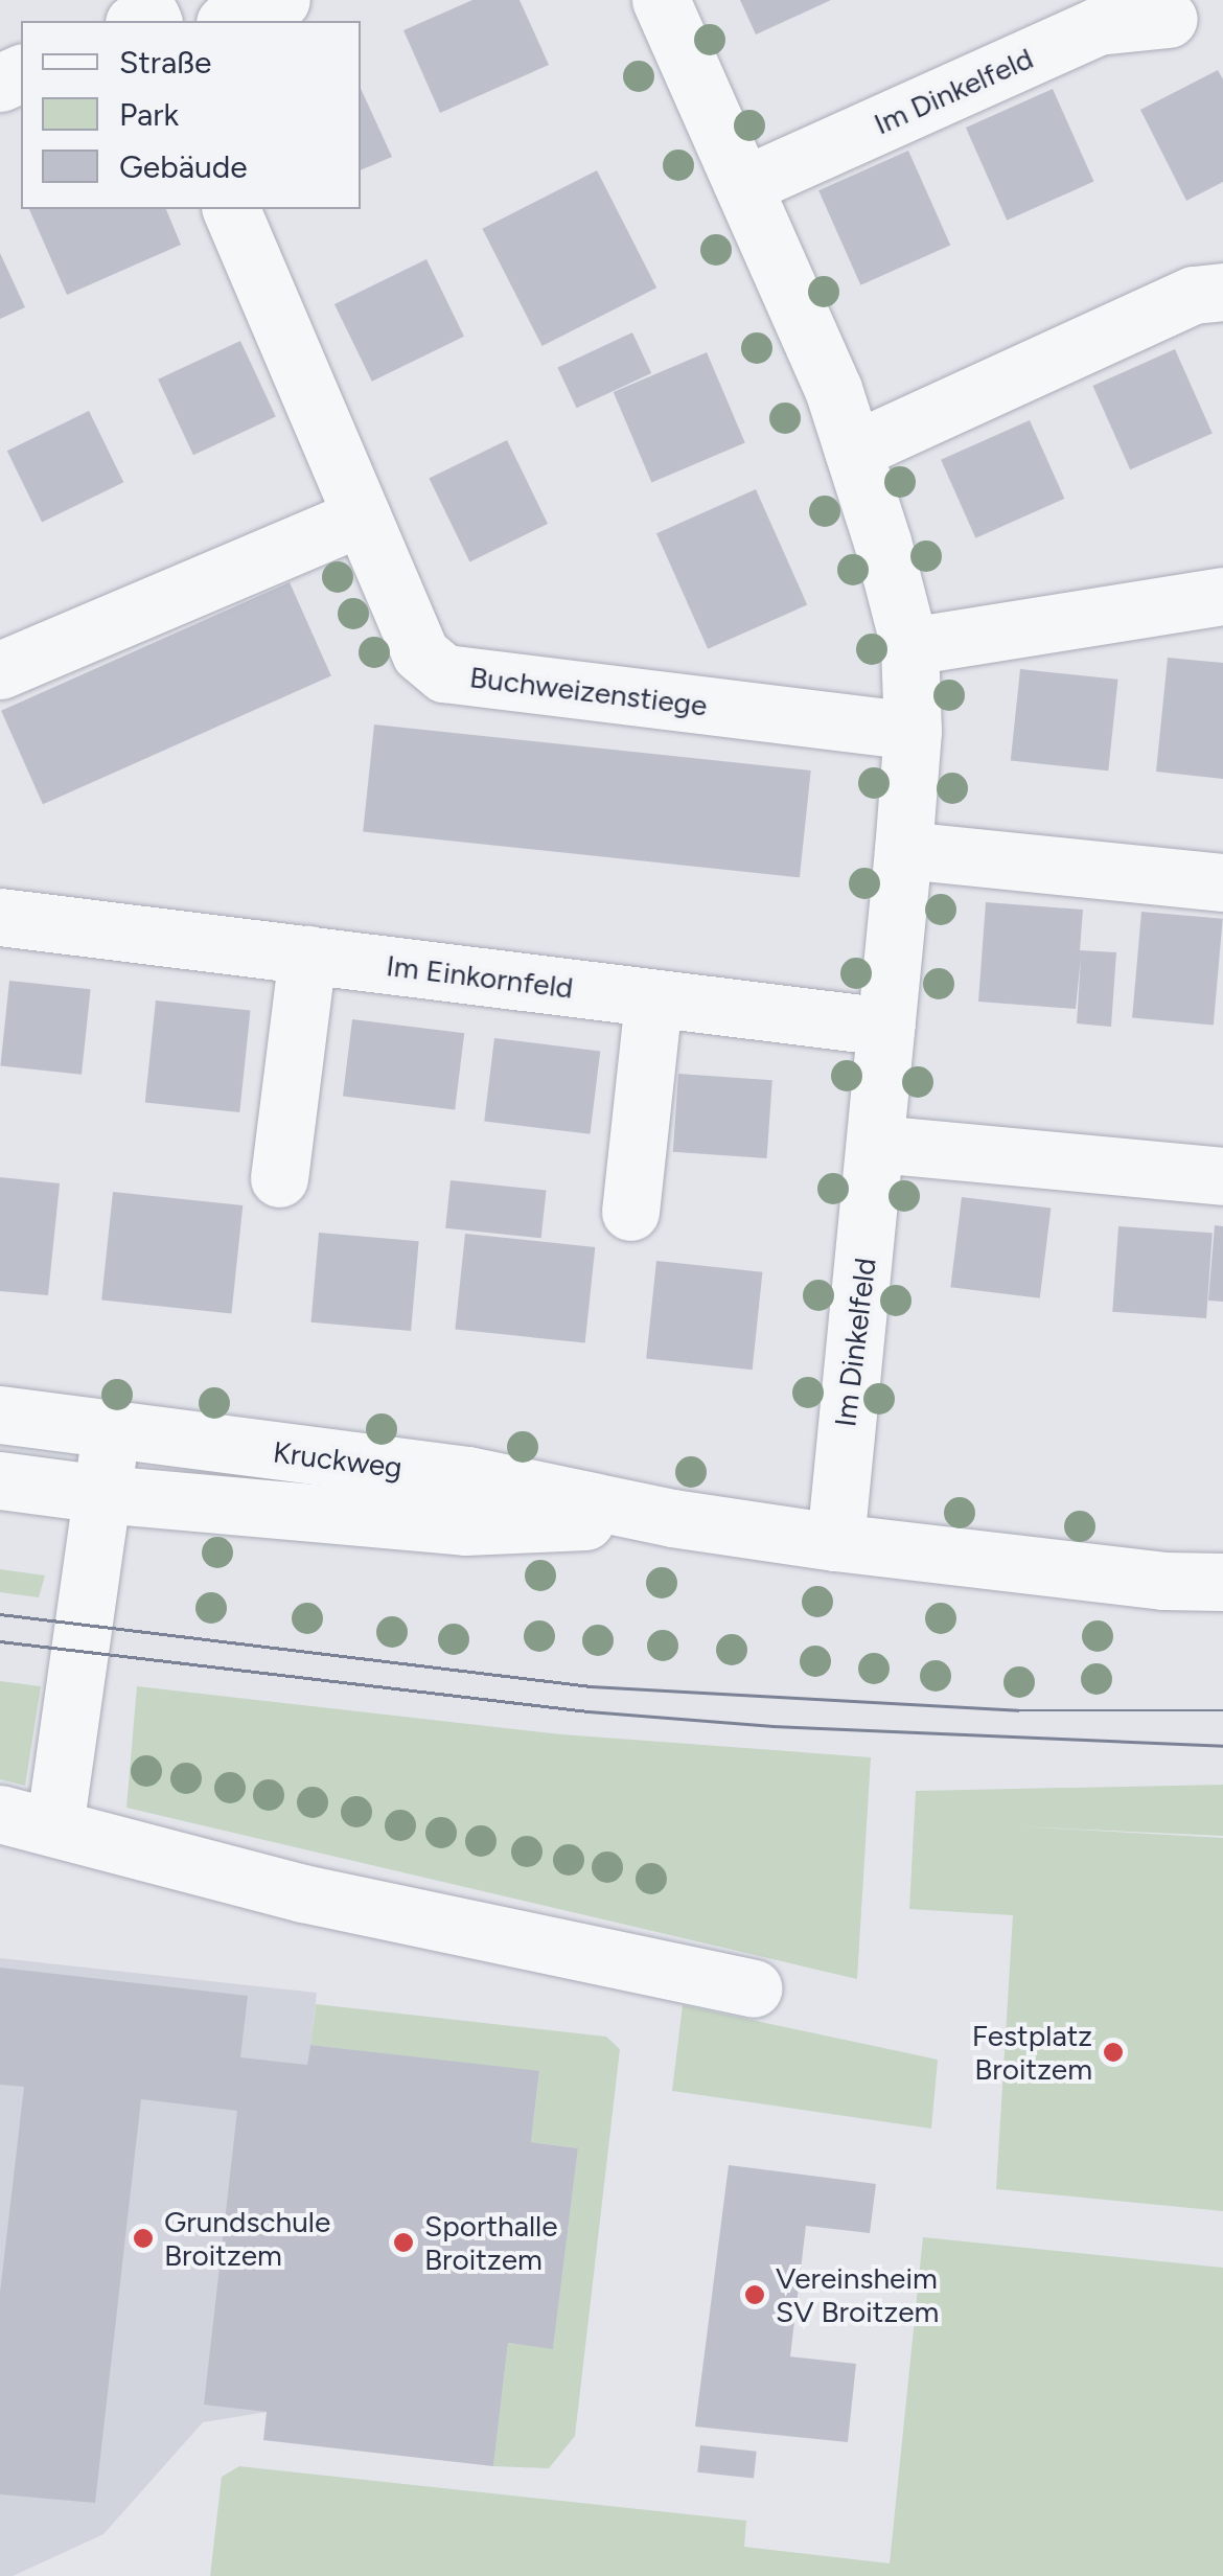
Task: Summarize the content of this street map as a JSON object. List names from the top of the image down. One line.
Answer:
{"streets":{"street":["Im Dinkelfeld","Buchweizenstiege","Im Einkornfeld","Kruckweg"]},"crossings":[["Im Dinkelfeld","Buchweizenstiege"],["Im Dinkelfeld","Im Einkornfeld"],["Im Dinkelfeld","Kruckweg"]],"places":["Festplatz Broitzem","Grundschule Broitzem","Sporthalle Broitzem","Vereinsheim SV Broitzem"],"legend":["Straße","Park","Gebäude"]}
